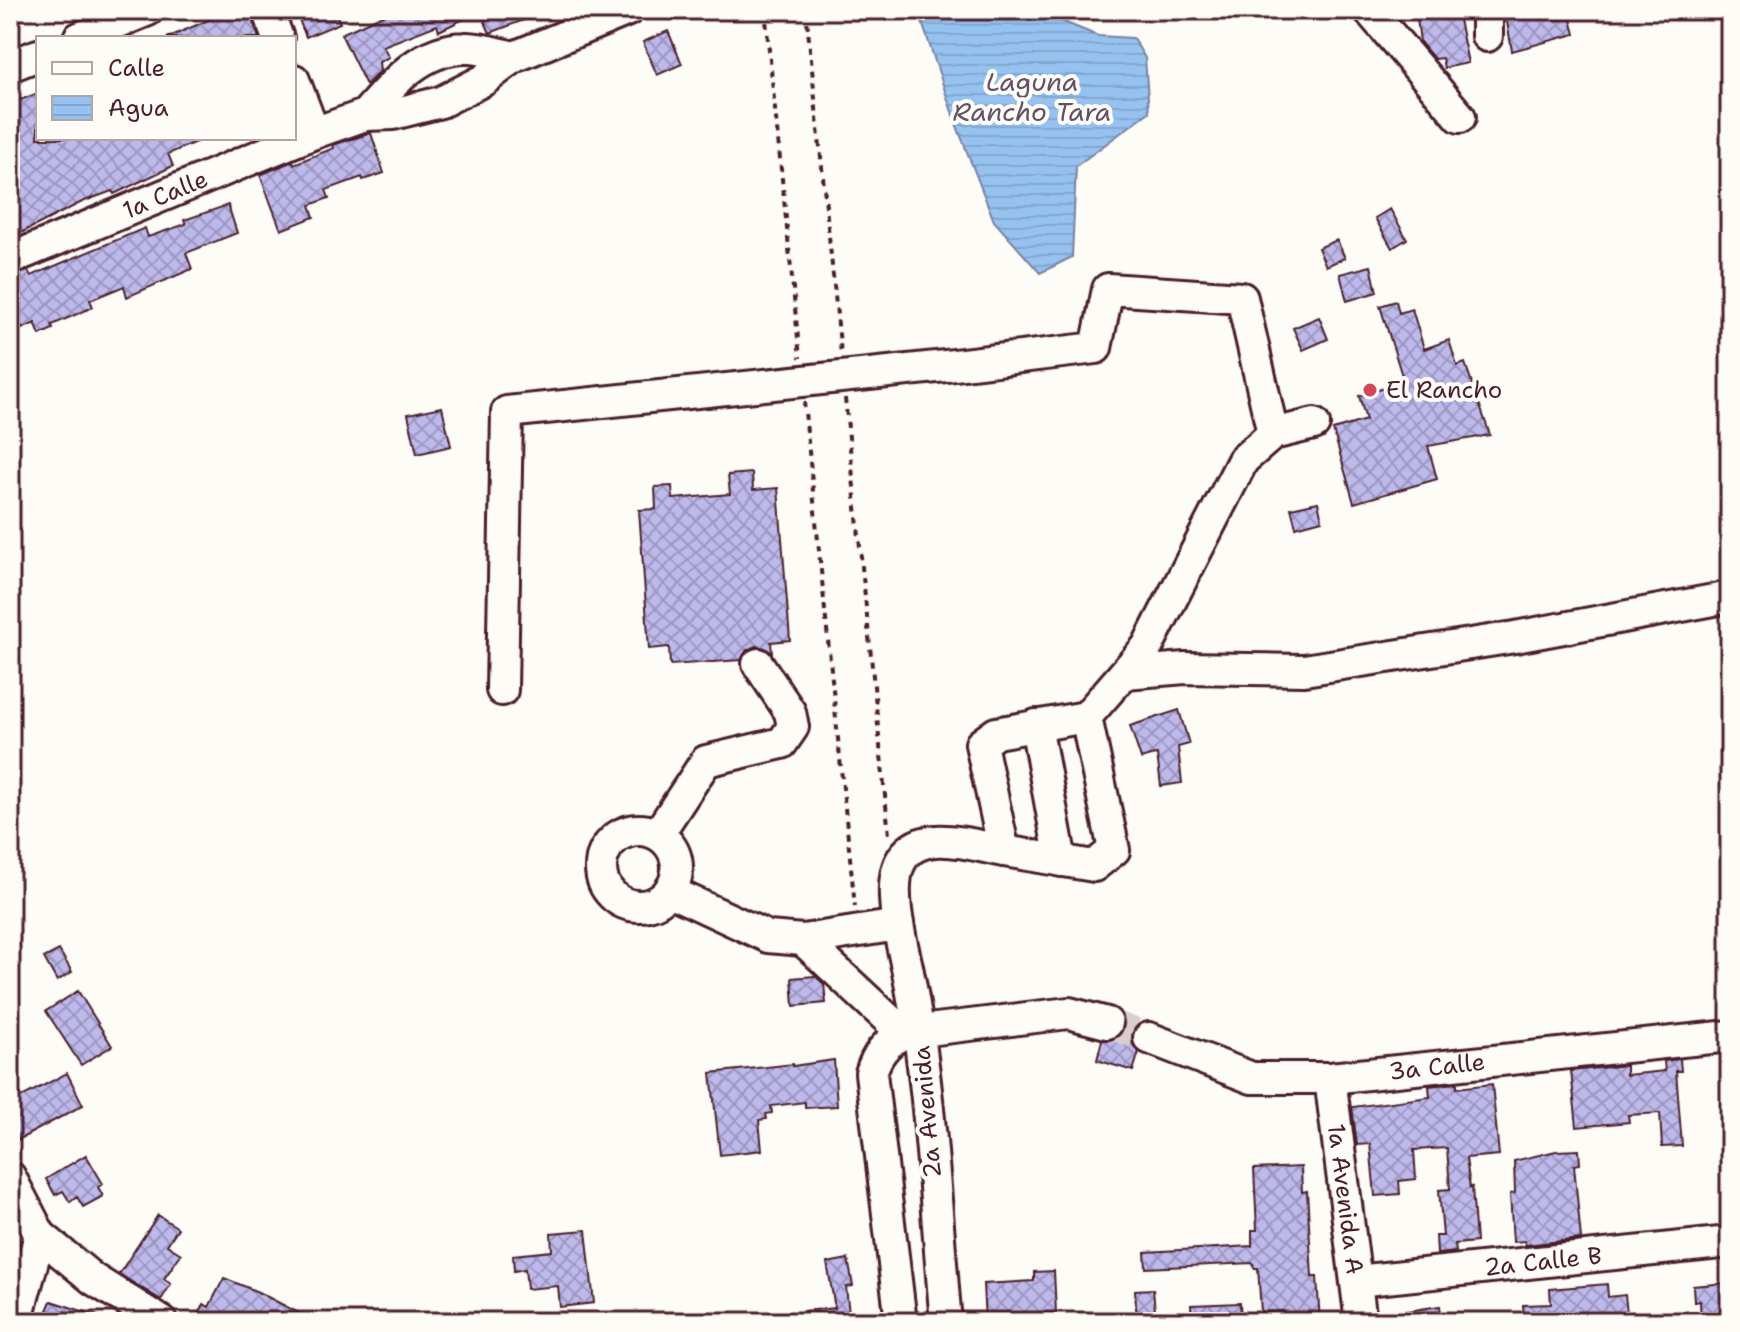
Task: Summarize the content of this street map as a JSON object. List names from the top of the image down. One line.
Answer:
{"streets":{"street":["1a Calle","3a Calle","2a Avenida","1a Avenida A","2a Calle B"]},"crossings":[["3a Calle","1a Avenida A"],["1a Avenida A","2a Calle B"]],"water":["Laguna Rancho Tara"],"places":["El Rancho"],"legend":["Calle","Agua"]}
